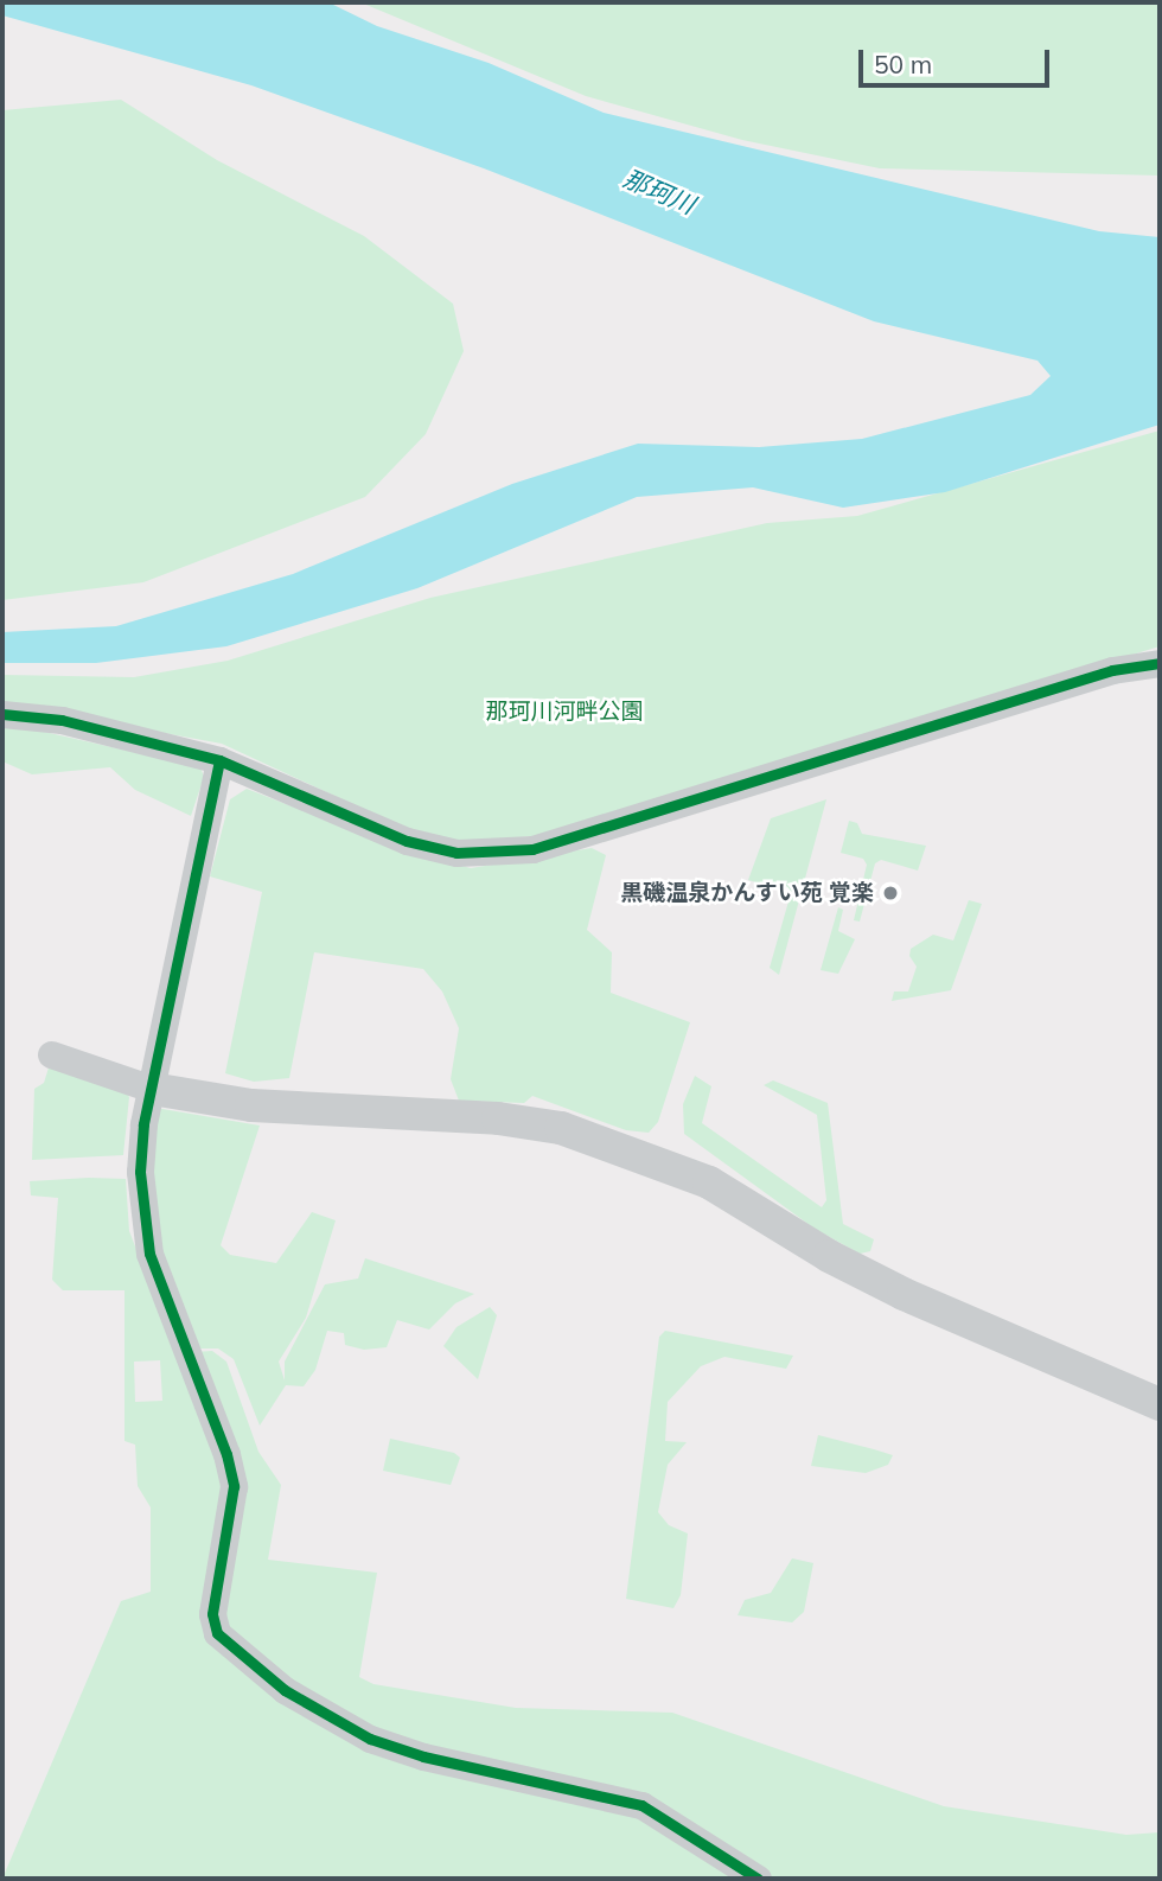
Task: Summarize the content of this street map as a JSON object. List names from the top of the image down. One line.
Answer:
{"water":["那珂川"],"parks":["那珂川河畔公園"],"places":["黒磯温泉かんすい苑 覚楽"],"scale_bar":"50 m"}
